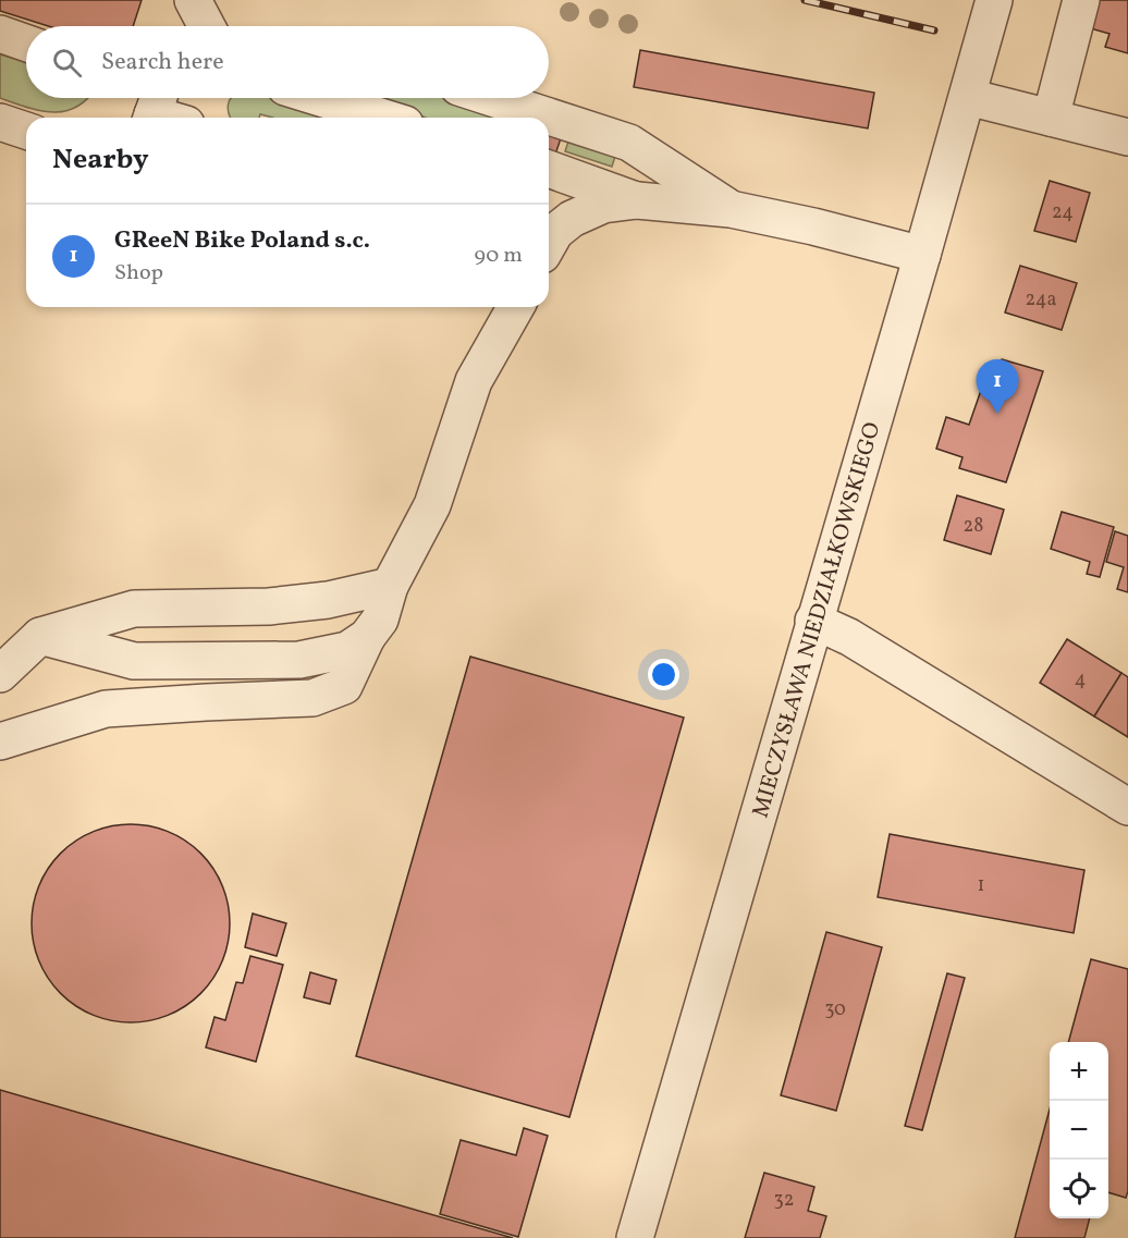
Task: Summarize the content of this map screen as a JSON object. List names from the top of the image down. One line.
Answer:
{"streets":{"street":["MIECZYSŁAWA NIEDZIAŁKOWSKIEGO"]},"house_numbers":["24","24a","28","4","1","30","32"],"page":{"search":"Search here","heading":"Nearby","list":[{"mark":"1","name":"GReeN Bike Poland s.c.","note":"Shop","value":"90 m"}],"pins":"1","map_buttons":["+","−"]}}
